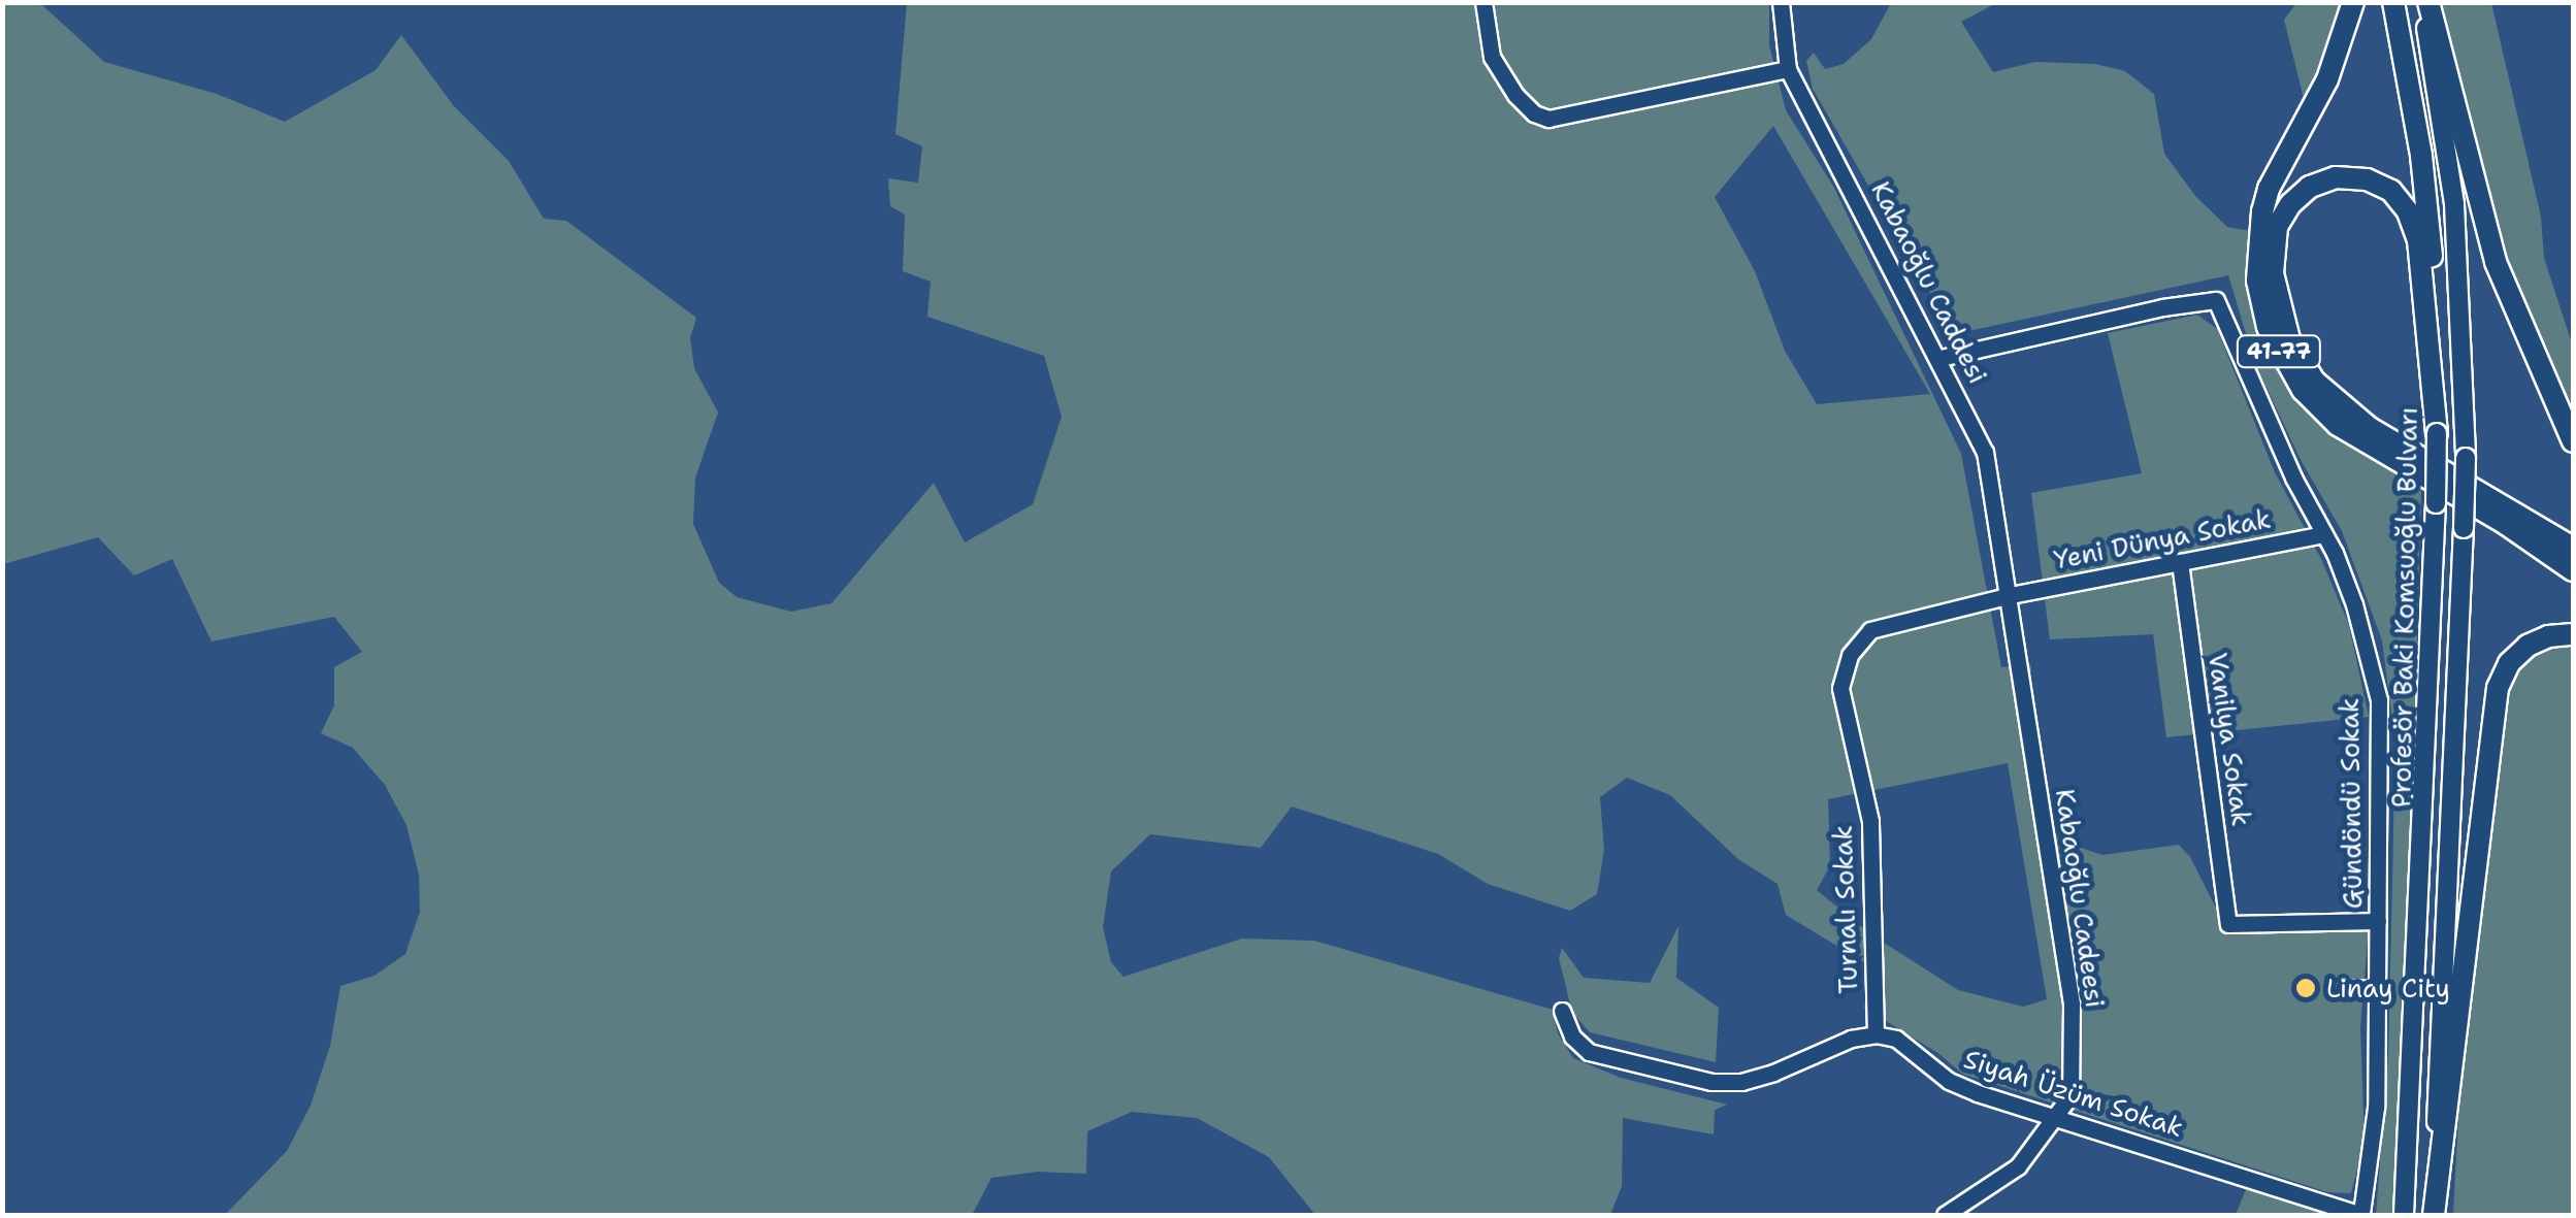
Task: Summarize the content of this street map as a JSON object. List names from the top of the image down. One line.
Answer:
{"streets":{"highway":["41-77","Profesör Baki Komsuoğlu Bulvarı"],"street":["Kabaoğlu Caddesi","Yeni Dünya Sokak","Vanilya Sokak","Gündöndü Sokak","Kabaoğlu Cadeesi","Turnalı Sokak","Siyah Üzüm Sokak"]},"crossings":[["Kabaoğlu Caddesi","Yeni Dünya Sokak"],["Kabaoğlu Caddesi","Gündöndü Sokak"],["Kabaoğlu Caddesi","Kabaoğlu Cadeesi"],["Kabaoğlu Caddesi","Turnalı Sokak"],["Yeni Dünya Sokak","Vanilya Sokak"],["Yeni Dünya Sokak","Gündöndü Sokak"],["Yeni Dünya Sokak","Kabaoğlu Cadeesi"],["Yeni Dünya Sokak","Turnalı Sokak"],["Vanilya Sokak","Gündöndü Sokak"],["Gündöndü Sokak","Siyah Üzüm Sokak"],["Kabaoğlu Cadeesi","Turnalı Sokak"],["Kabaoğlu Cadeesi","Siyah Üzüm Sokak"],["Turnalı Sokak","Siyah Üzüm Sokak"]],"places":["Linay City"]}
